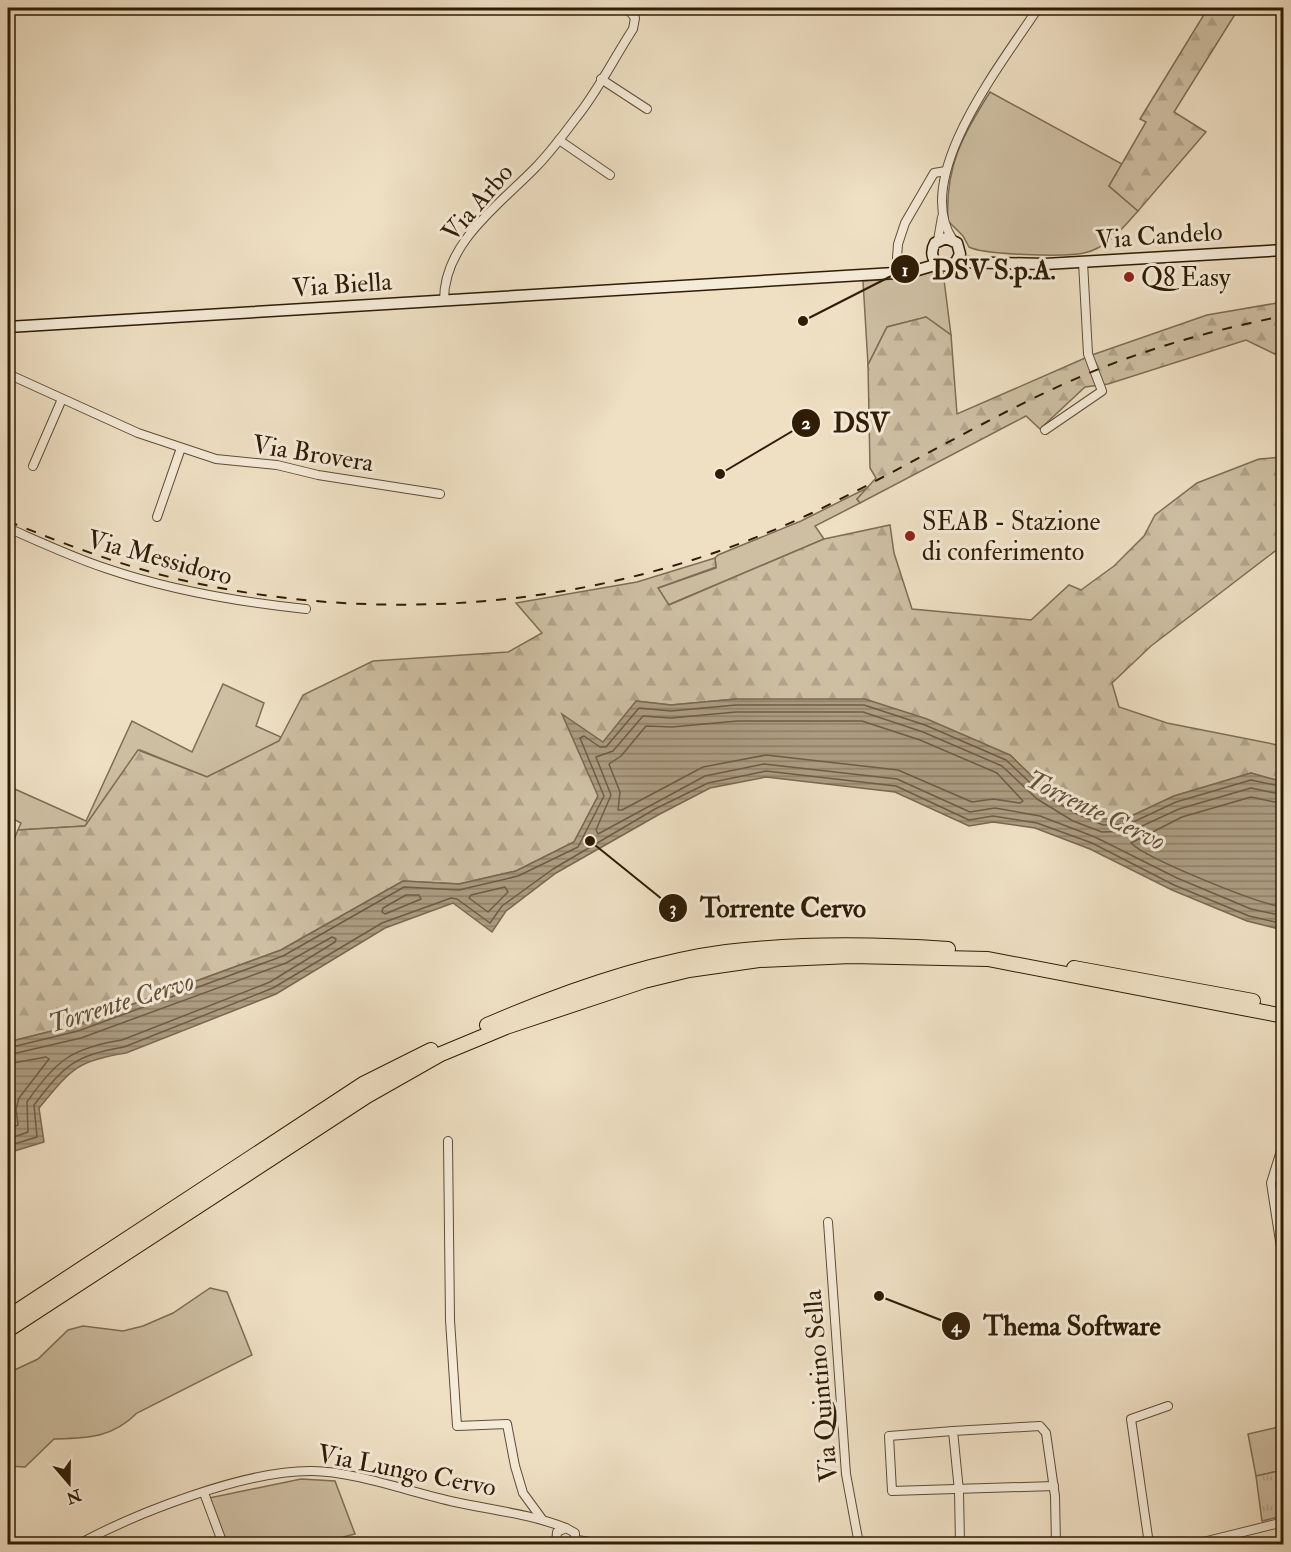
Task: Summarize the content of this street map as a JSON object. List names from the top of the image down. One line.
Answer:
{"streets":{"street":["Via Arbo","Via Candelo","Via Biella","Via Brovera","Via Messidoro","Via Quintino Sella","Via Lungo Cervo"]},"crossings":[["Via Arbo","Via Biella"]],"water":["Torrente Cervo"],"places":["Q8 Easy","DSV S.p.A.","DSV","SEAB - Stazione di conferimento","Torrente Cervo","Thema Software"],"north":"bottom"}
